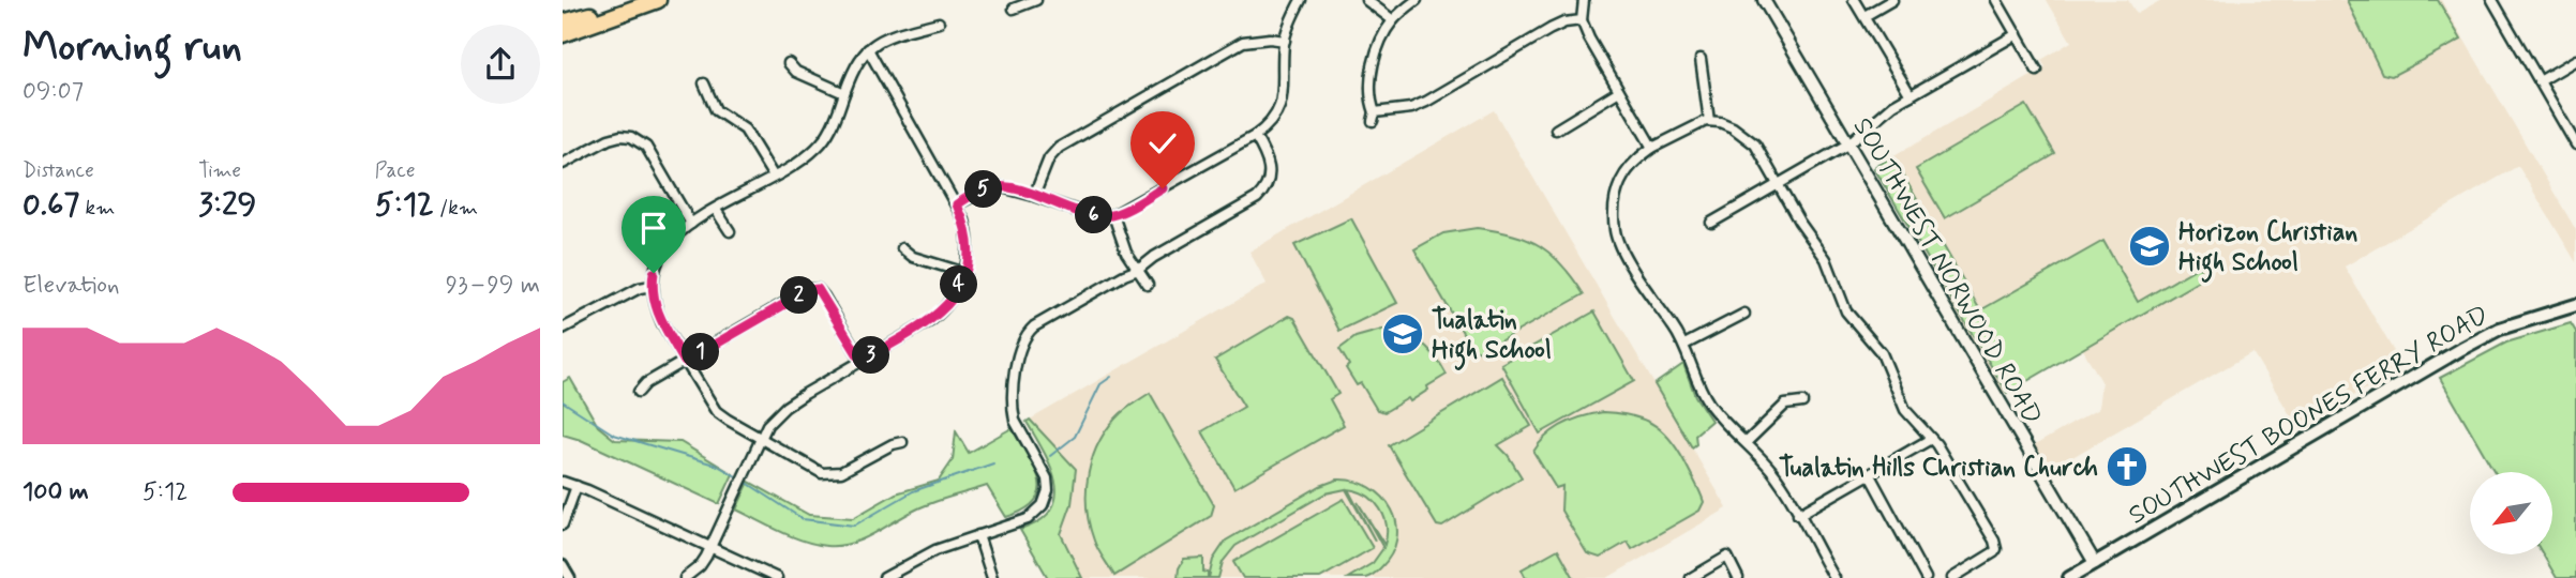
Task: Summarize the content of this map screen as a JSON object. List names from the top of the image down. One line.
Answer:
{"streets":{"main road":["SOUTHWEST BOONES FERRY ROAD"],"street":["SOUTHWEST NORWOOD ROAD"]},"crossings":[["SOUTHWEST NORWOOD ROAD","SOUTHWEST BOONES FERRY ROAD"]],"places":{"school or university":["Horizon Christian High School","Tualatin High School"],"church":["Tualatin Hills Christian Church"]},"north":"bottom left","page":{"heading":["Morning run","09:07"],"stats":[["Distance","0.67 km"],["Time","3:29"],["Pace","5:12 /km"]],"pins":["5","6","4","2","1","3"],"chart":["Elevation","93–99 m"],"list":[{"name":"100 m","note":"5:12"}]}}
